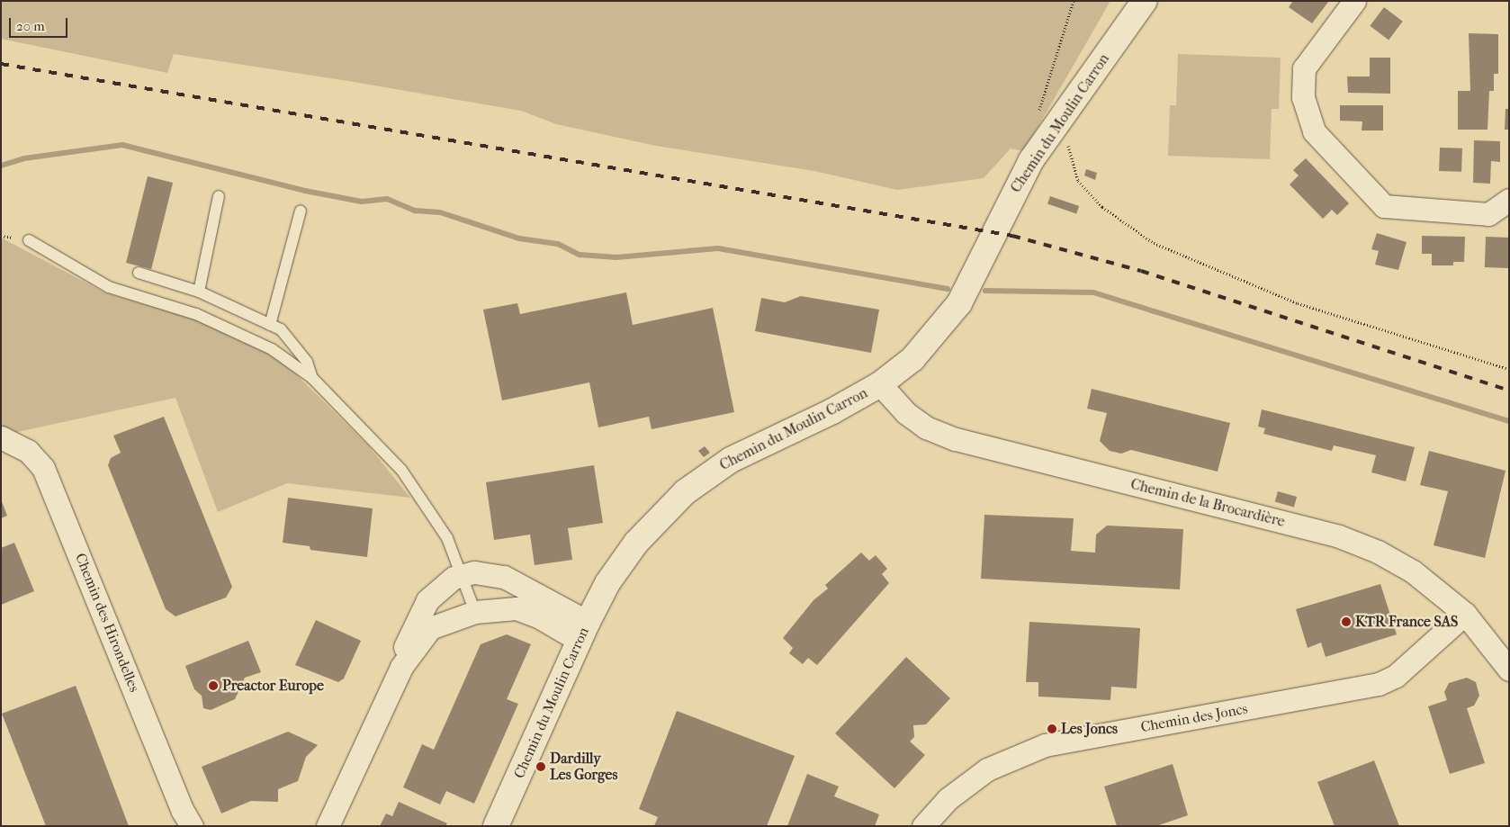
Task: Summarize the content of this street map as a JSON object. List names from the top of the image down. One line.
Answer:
{"streets":{"street":["Chemin du Moulin Carron","Chemin de la Brocardière","Chemin des Hirondelles","Chemin des Joncs"]},"crossings":[["Chemin du Moulin Carron","Chemin de la Brocardière"],["Chemin de la Brocardière","Chemin des Joncs"]],"places":["KTR France SAS","Preactor Europe","Les Joncs","Dardilly Les Gorges"],"scale_bar":"20 m"}
